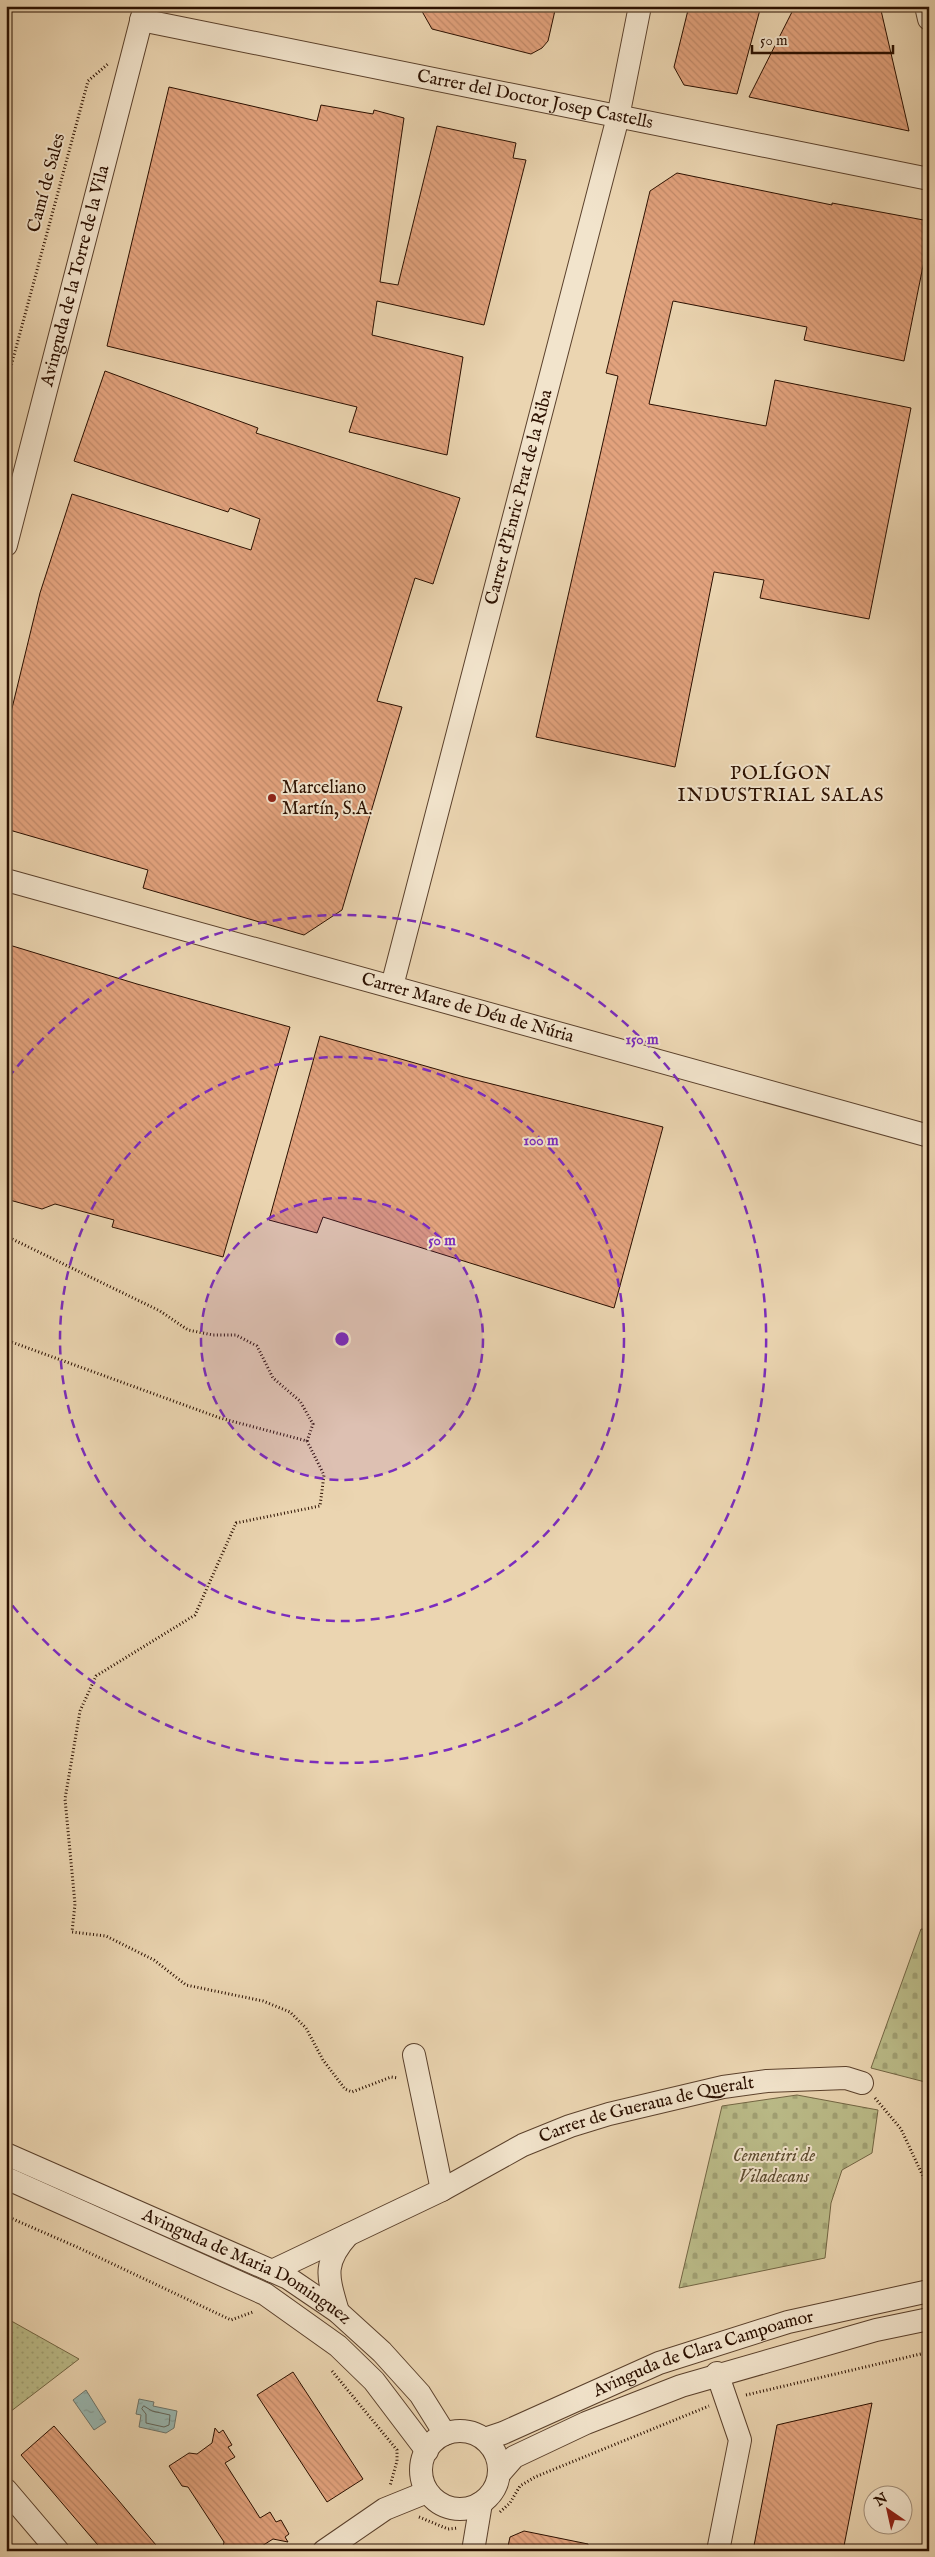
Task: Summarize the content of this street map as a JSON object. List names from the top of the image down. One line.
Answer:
{"streets":{"street":["Carrer del Doctor Josep Castells","Avinguda de la Torre de la Vila","Carrer d'Enric Prat de la Riba","Carrer Mare de Déu de Núria","Carrer de Gueraua de Queralt","Avinguda de Maria Dominguez","Avinguda de Clara Campoamor"],"path":["Camí de Sales"]},"crossings":[["Carrer del Doctor Josep Castells","Camí de Sales"],["Carrer del Doctor Josep Castells","Avinguda de la Torre de la Vila"],["Carrer del Doctor Josep Castells","Carrer d'Enric Prat de la Riba"],["Camí de Sales","Avinguda de la Torre de la Vila"],["Carrer d'Enric Prat de la Riba","Carrer Mare de Déu de Núria"],["Carrer de Gueraua de Queralt","Avinguda de Maria Dominguez"],["Avinguda de Maria Dominguez","Avinguda de Clara Campoamor"]],"districts":["POLÍGON INDUSTRIAL SALAS"],"parks":["Cementiri de Viladecans"],"places":["Marceliano Martín, S.A."],"scale_bar":"50 m","north":"top left","rings":["150 m","100 m","50 m"]}
